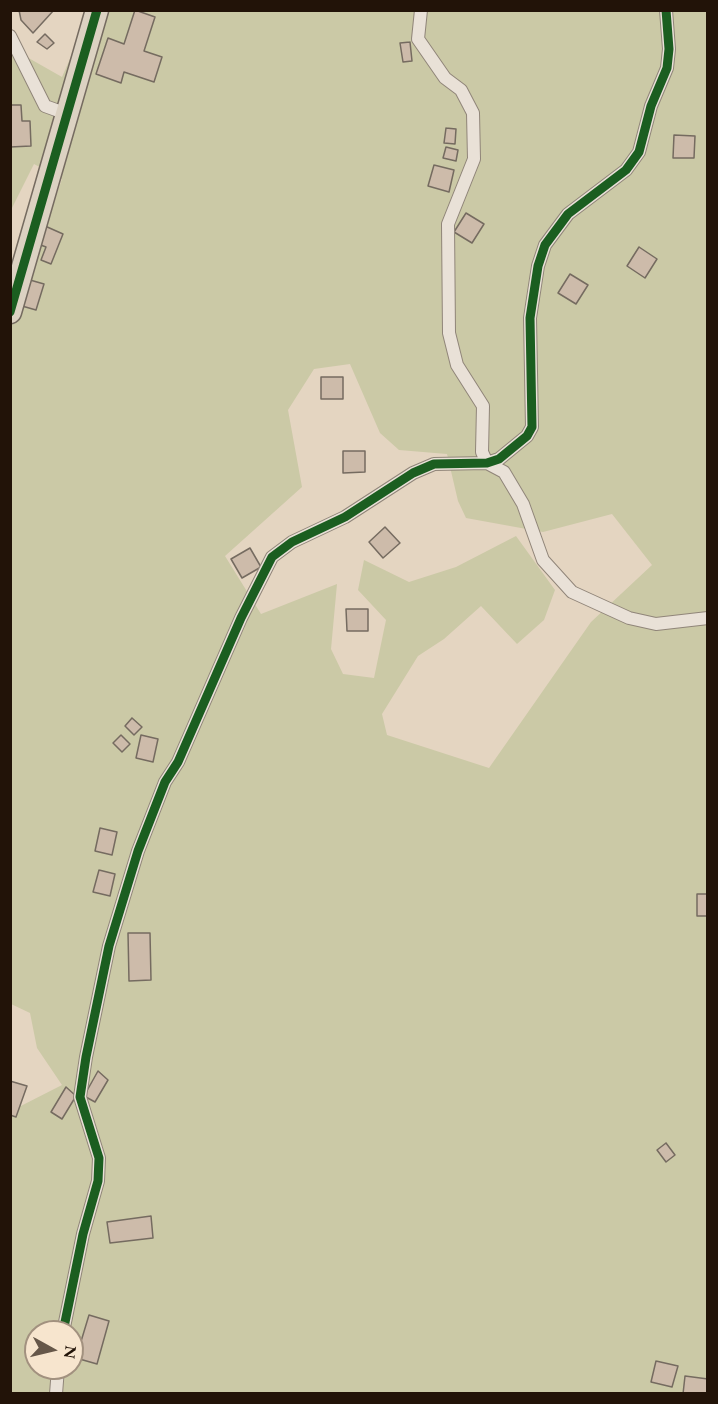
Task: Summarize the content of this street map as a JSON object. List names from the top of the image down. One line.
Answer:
{"north":"right"}
